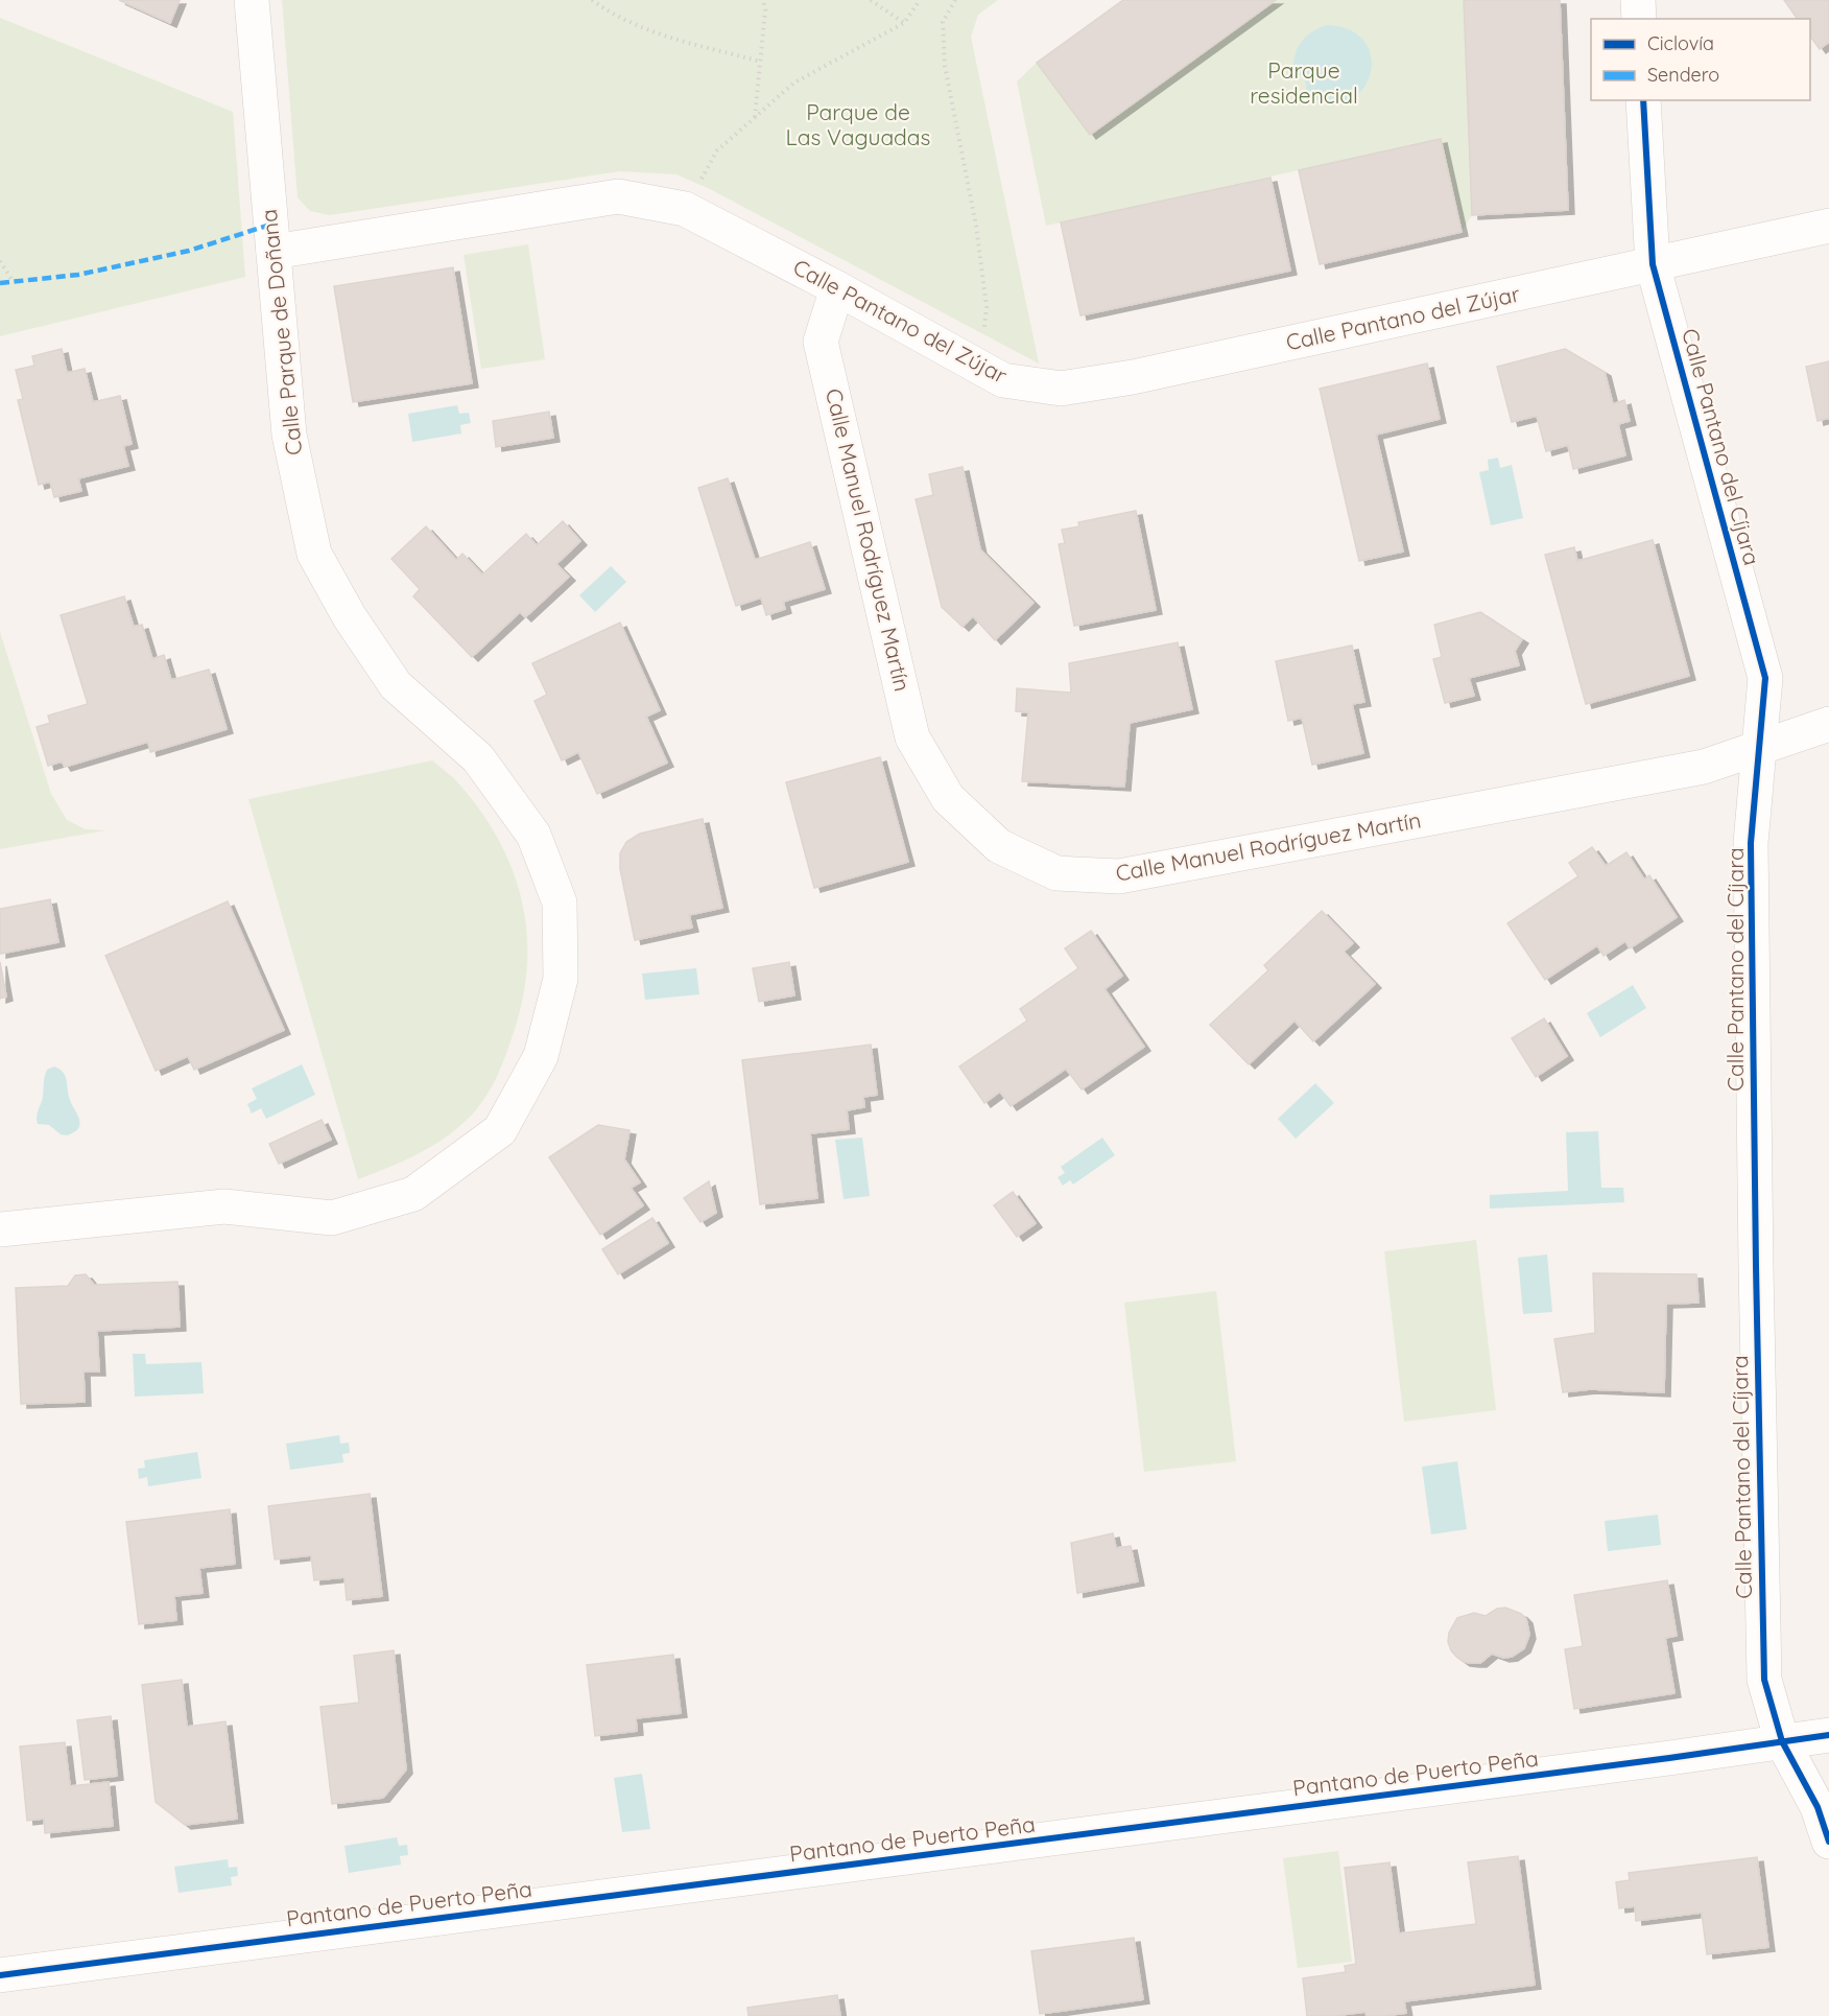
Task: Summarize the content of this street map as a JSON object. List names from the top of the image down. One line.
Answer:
{"streets":{"street":["Calle Pantano del Zújar","Calle Parque de Doñana","Calle Pantano del Cíjara","Calle Manuel Rodríguez Martín","Pantano de Puerto Peña"]},"crossings":[["Calle Pantano del Zújar","Calle Parque de Doñana"],["Calle Pantano del Zújar","Calle Pantano del Cíjara"],["Calle Pantano del Zújar","Calle Manuel Rodríguez Martín"],["Calle Pantano del Cíjara","Calle Manuel Rodríguez Martín"],["Calle Pantano del Cíjara","Pantano de Puerto Peña"]],"parks":["Parque residencial","Parque de Las Vaguadas"],"legend":["Ciclovía","Sendero"]}
